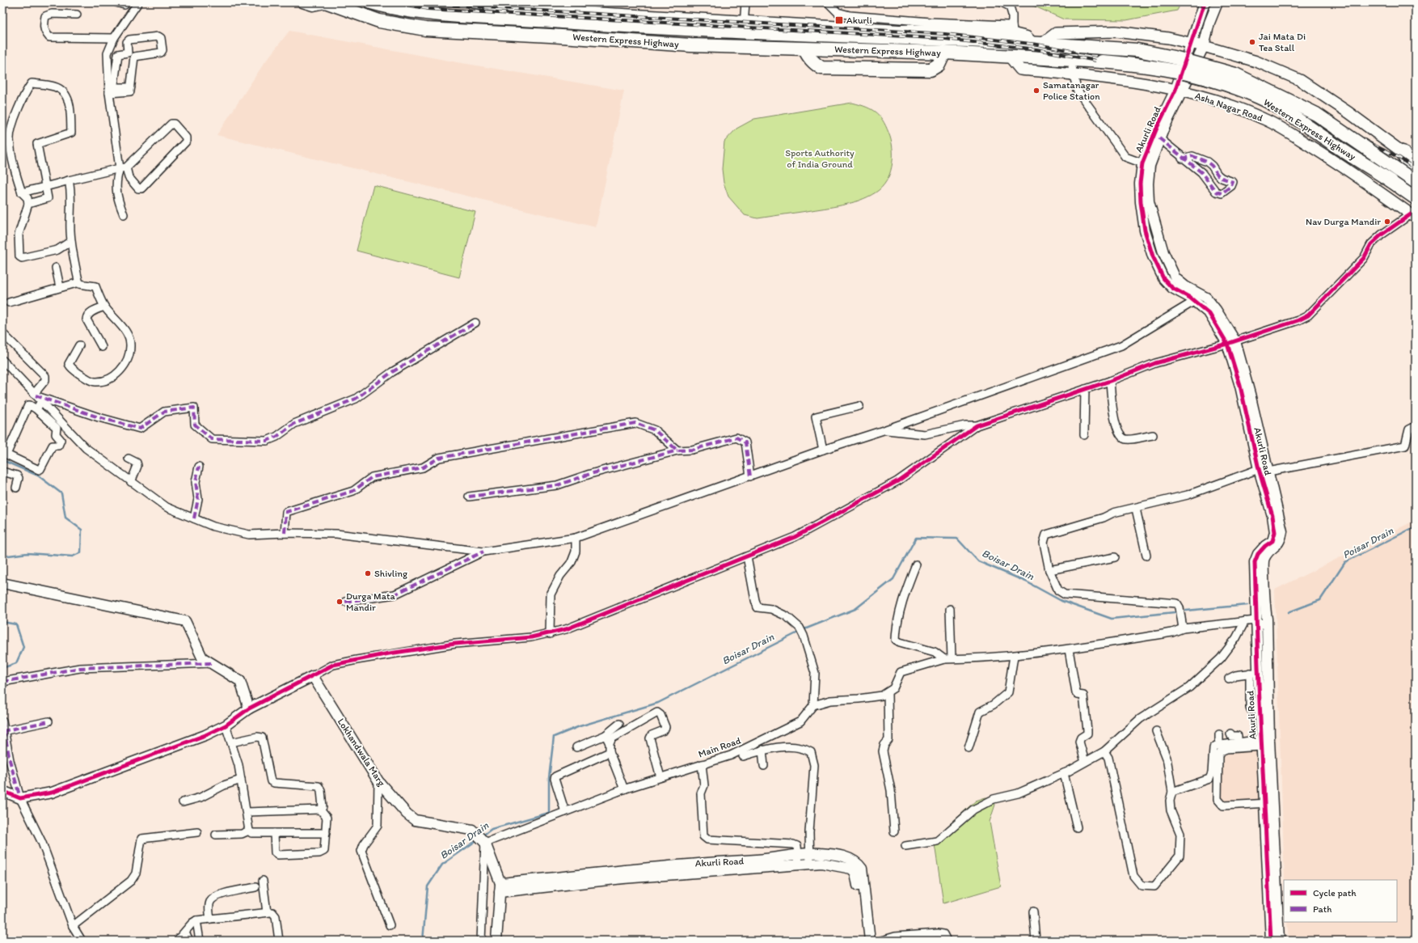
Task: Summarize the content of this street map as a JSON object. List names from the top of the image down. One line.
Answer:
{"streets":{"highway":["Western Express Highway"],"main road":["Asha Nagar Road"],"street":["Akurli Road","Main Road","Lokhandwala Marg"]},"crossings":[["Western Express Highway","Asha Nagar Road"],["Asha Nagar Road","Akurli Road"],["Main Road","Lokhandwala Marg"]],"water":["Poisar Drain","Boisar Drain"],"parks":["Sports Authority of India Ground"],"places":{"transit":["Akurli"],"other":["Jai Mata Di Tea Stall","Samatanagar Police Station","Nav Durga Mandir","Shivling","Durga Mata Mandir"]},"legend":["Cycle path","Path"]}
